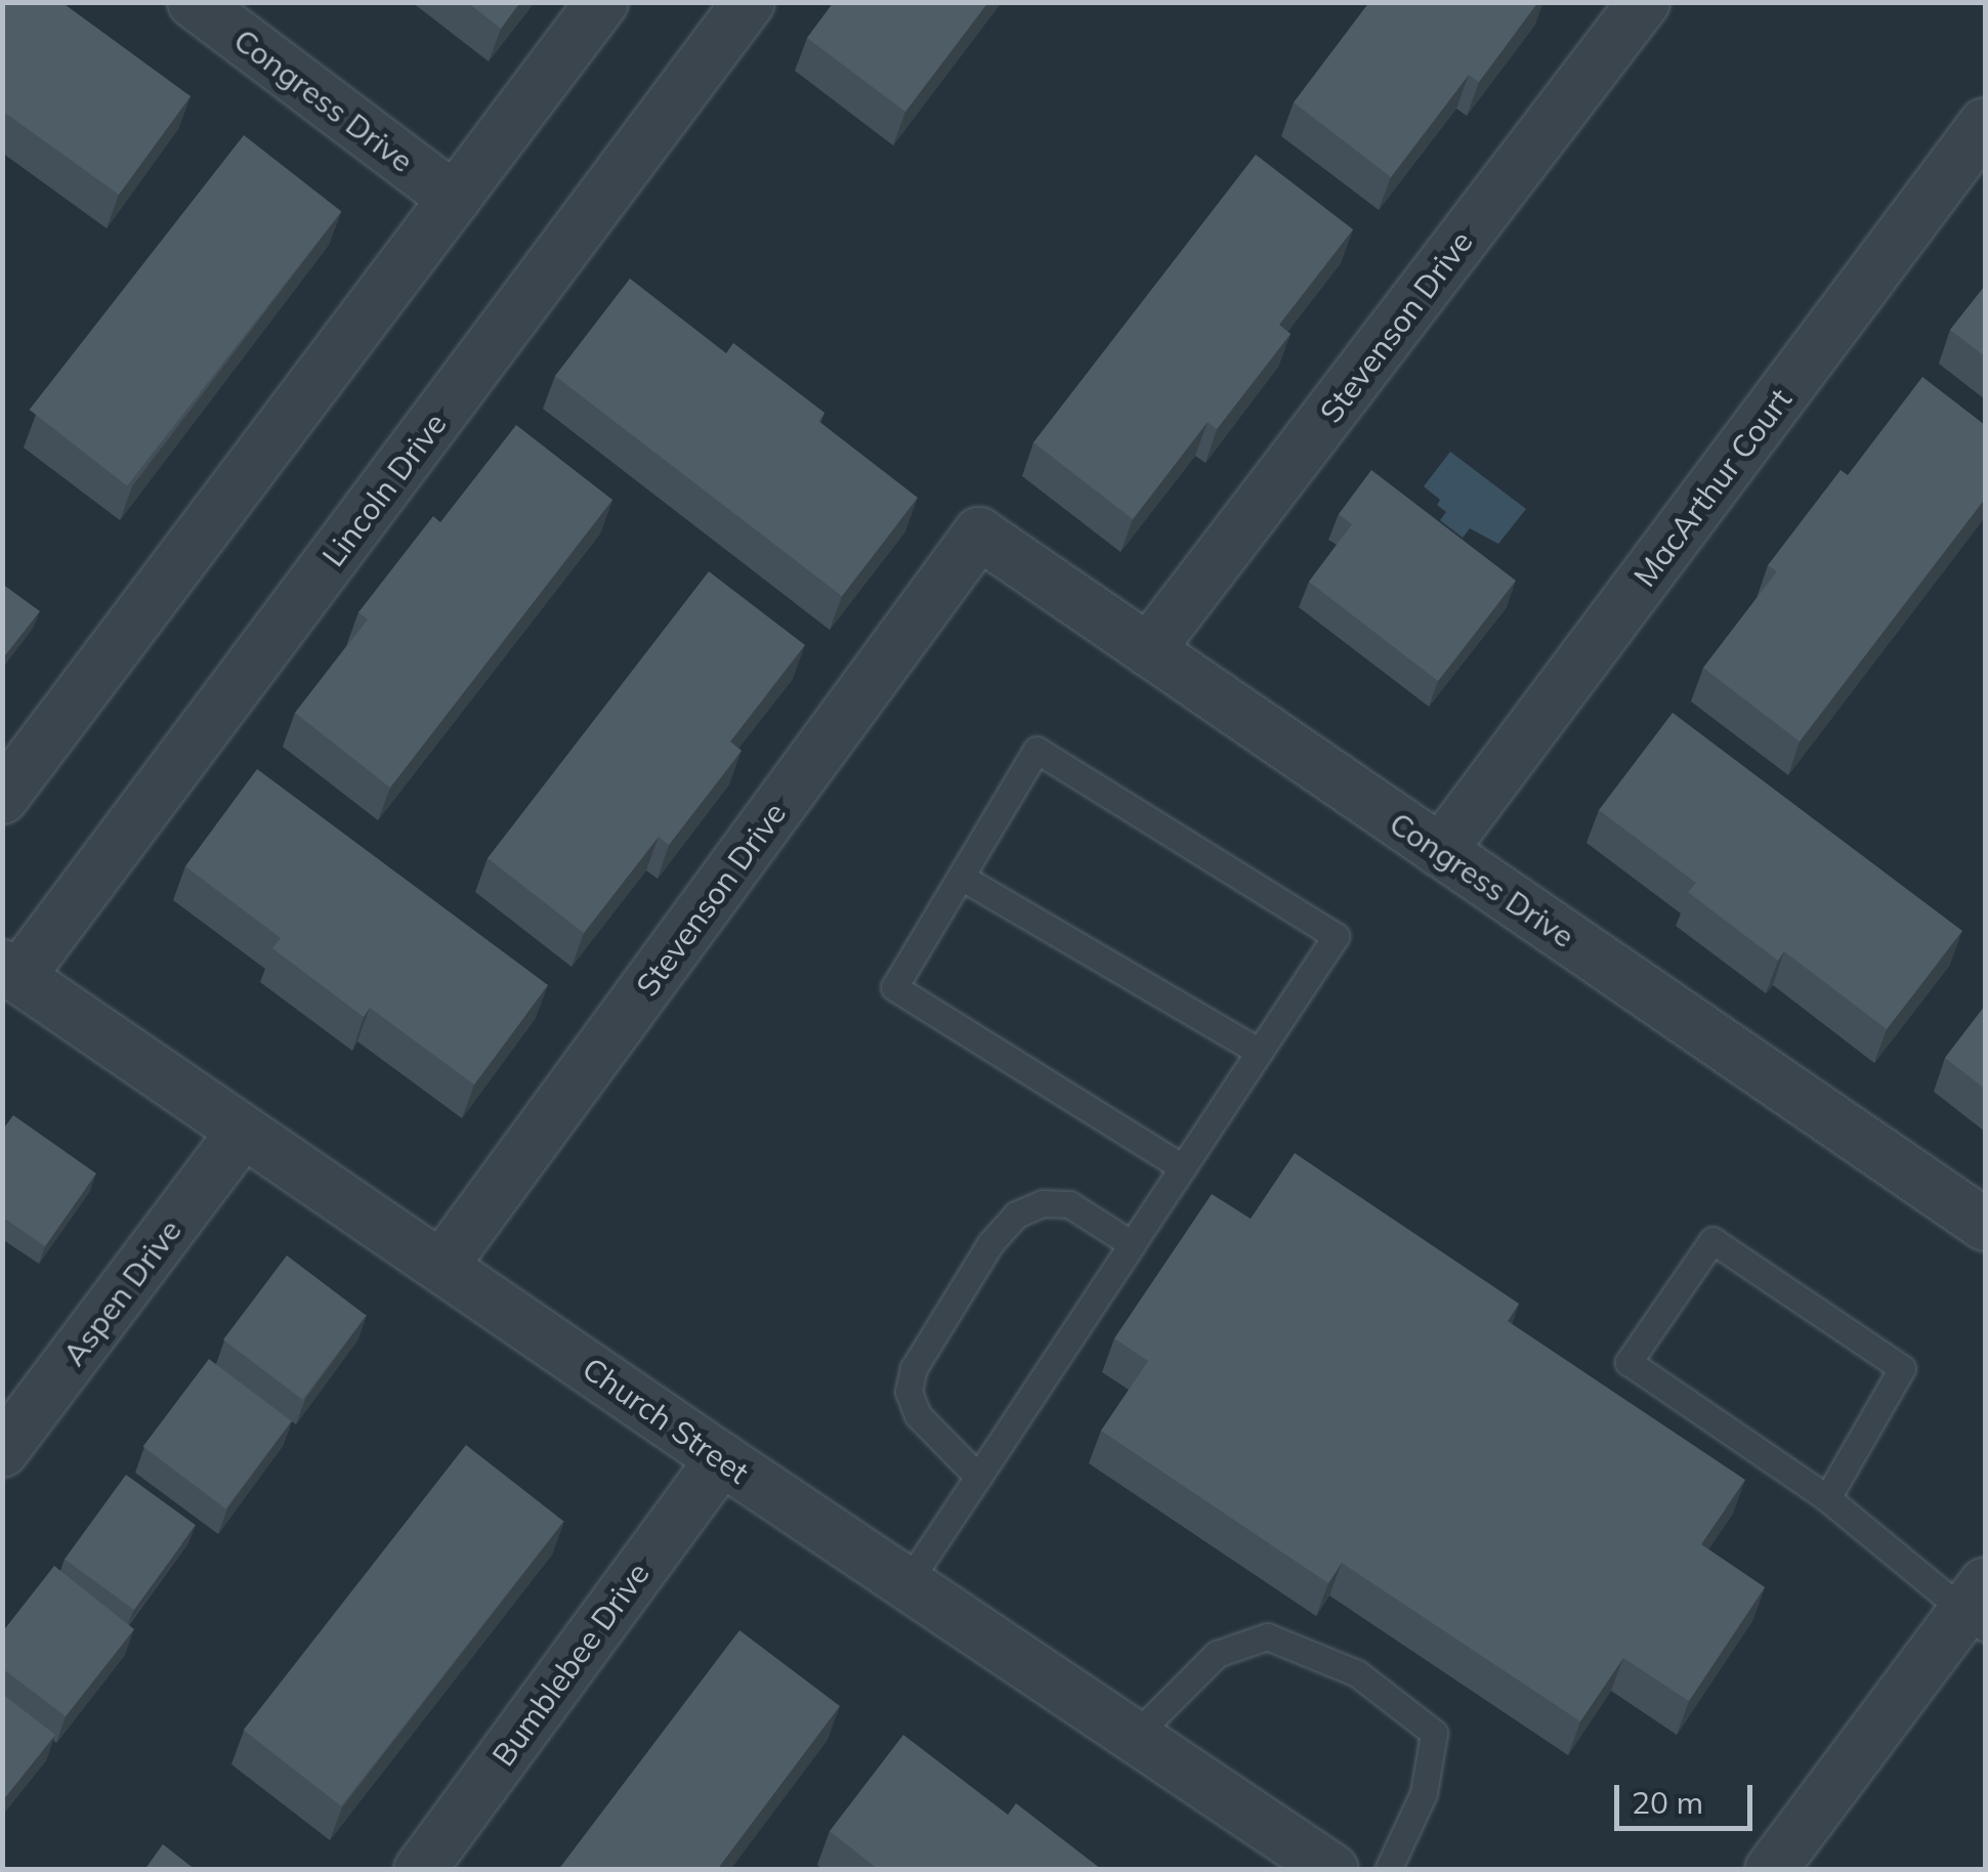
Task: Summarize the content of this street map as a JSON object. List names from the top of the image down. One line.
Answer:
{"streets":{"street":["Congress Drive","Stevenson Drive","MacArthur Court","Lincoln Drive","Aspen Drive","Church Street","Bumblebee Drive"]},"crossings":[["Congress Drive","Stevenson Drive"],["Congress Drive","MacArthur Court"],["Stevenson Drive","Church Street"],["Lincoln Drive","Church Street"],["Aspen Drive","Church Street"],["Church Street","Bumblebee Drive"]],"scale_bar":"20 m"}
